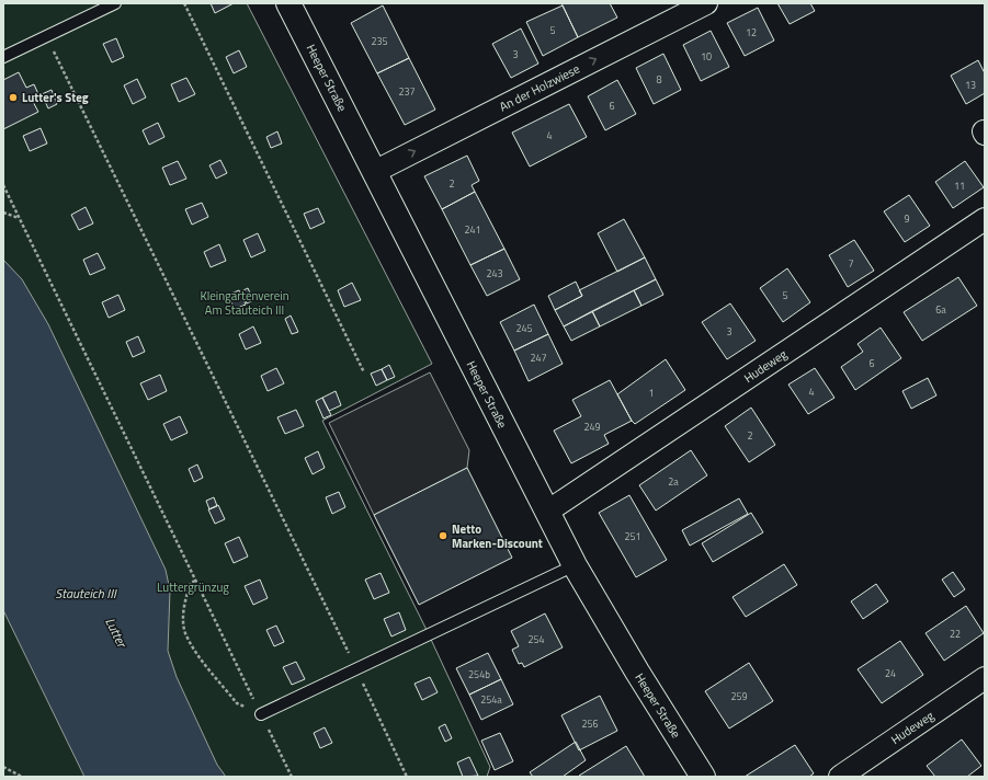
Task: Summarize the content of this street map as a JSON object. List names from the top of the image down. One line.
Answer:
{"streets":{"main road":["Heeper Straße"],"street":["An der Holzwiese","Hudeweg"]},"crossings":[["Heeper Straße","An der Holzwiese"],["Heeper Straße","Hudeweg"]],"one_way":["An der Holzwiese"],"water":["Stauteich III","Lutter"],"parks":["Kleingartenverein Am Stauteich III","Luttergrünzug"],"places":["Lutter's Steg","Netto Marken-Discount"],"house_numbers":["5","12","235","3","10","8","13","237","6","4","2","11","9","241","7","243","5","6a","245","3","247","6","4","1","249","2","2a","251","22","254","24","254b","259","254a","256"]}
